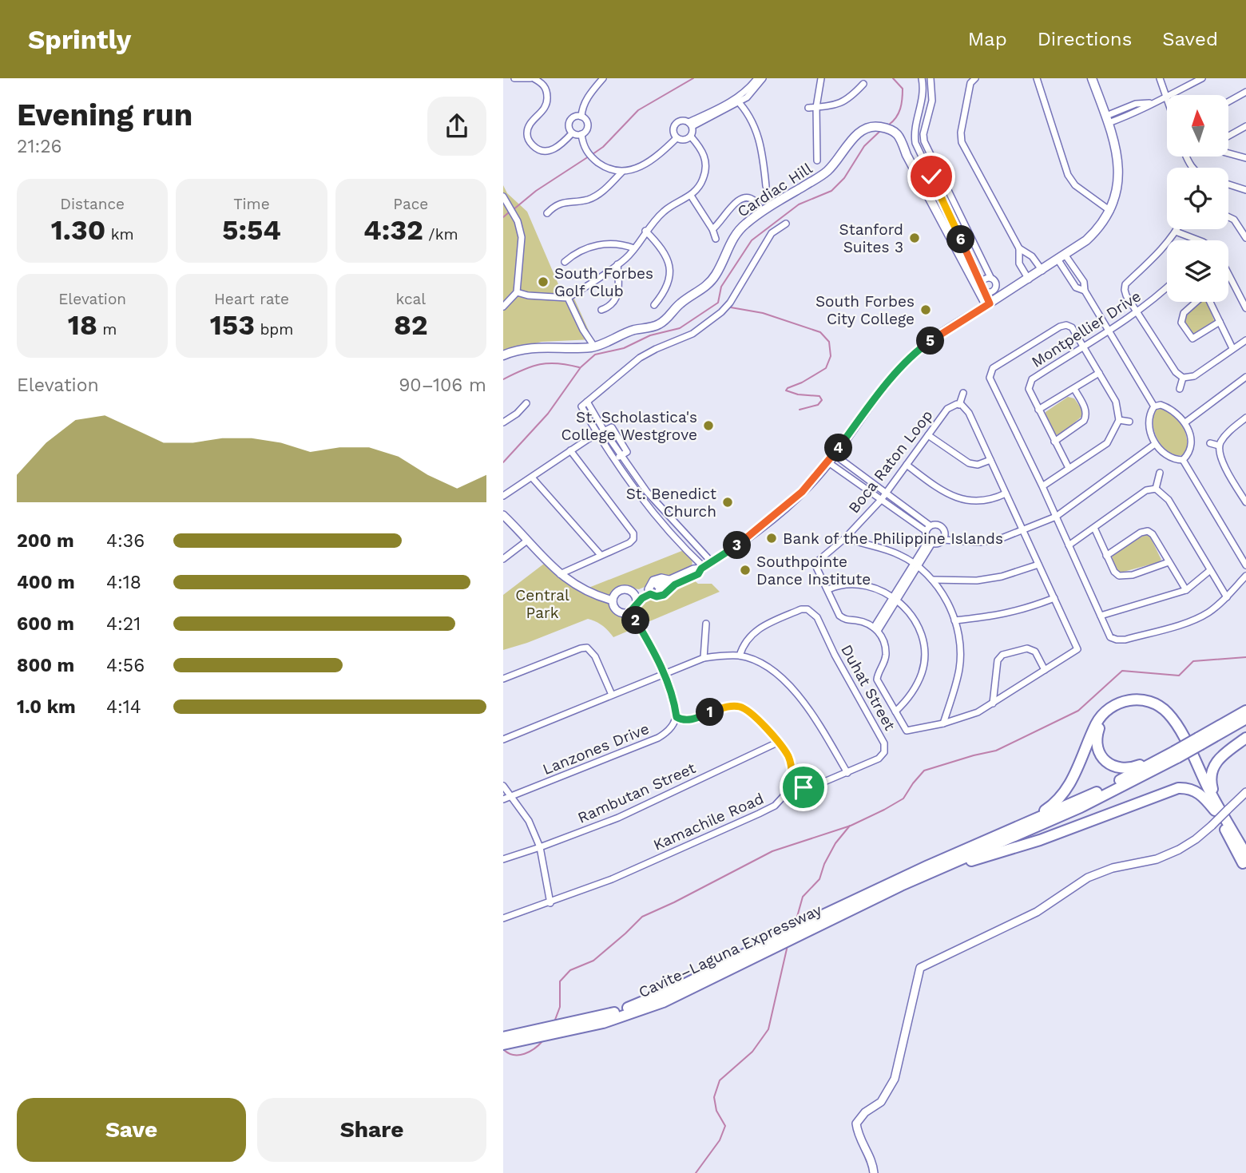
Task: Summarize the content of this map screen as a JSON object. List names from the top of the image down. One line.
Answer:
{"streets":{"highway":["Cavite–Laguna Expressway"],"main road":["Cardiac Hill"],"street":["Montpellier Drive","Boca Raton Loop","Duhat Street","Lanzones Drive","Rambutan Street","Kamachile Road"]},"crossings":[["Duhat Street","Kamachile Road"]],"parks":["Central Park"],"places":["Stanford Suites 3","South Forbes Golf Club","South Forbes City College","St. Scholastica's College Westgrove","St. Benedict Church","Bank of the Philippine Islands","Southpointe Dance Institute"],"north":"top","page":{"header":"Sprintly","nav":["Map","Directions","Saved"],"heading":["Evening run","21:26"],"stats":[["Distance","1.30 km"],["Time","5:54"],["Pace","4:32 /km"],["Elevation","18 m"],["Heart rate","153 bpm"],["kcal","82"]],"pins":["6","5","4","3","2","1"],"chart":["Elevation","90–106 m"],"list":[{"name":"200 m","note":"4:36"},{"name":"400 m","note":"4:18"},{"name":"600 m","note":"4:21"},{"name":"800 m","note":"4:56"},{"name":"1.0 km","note":"4:14"}],"buttons":["Save","Share"]}}
